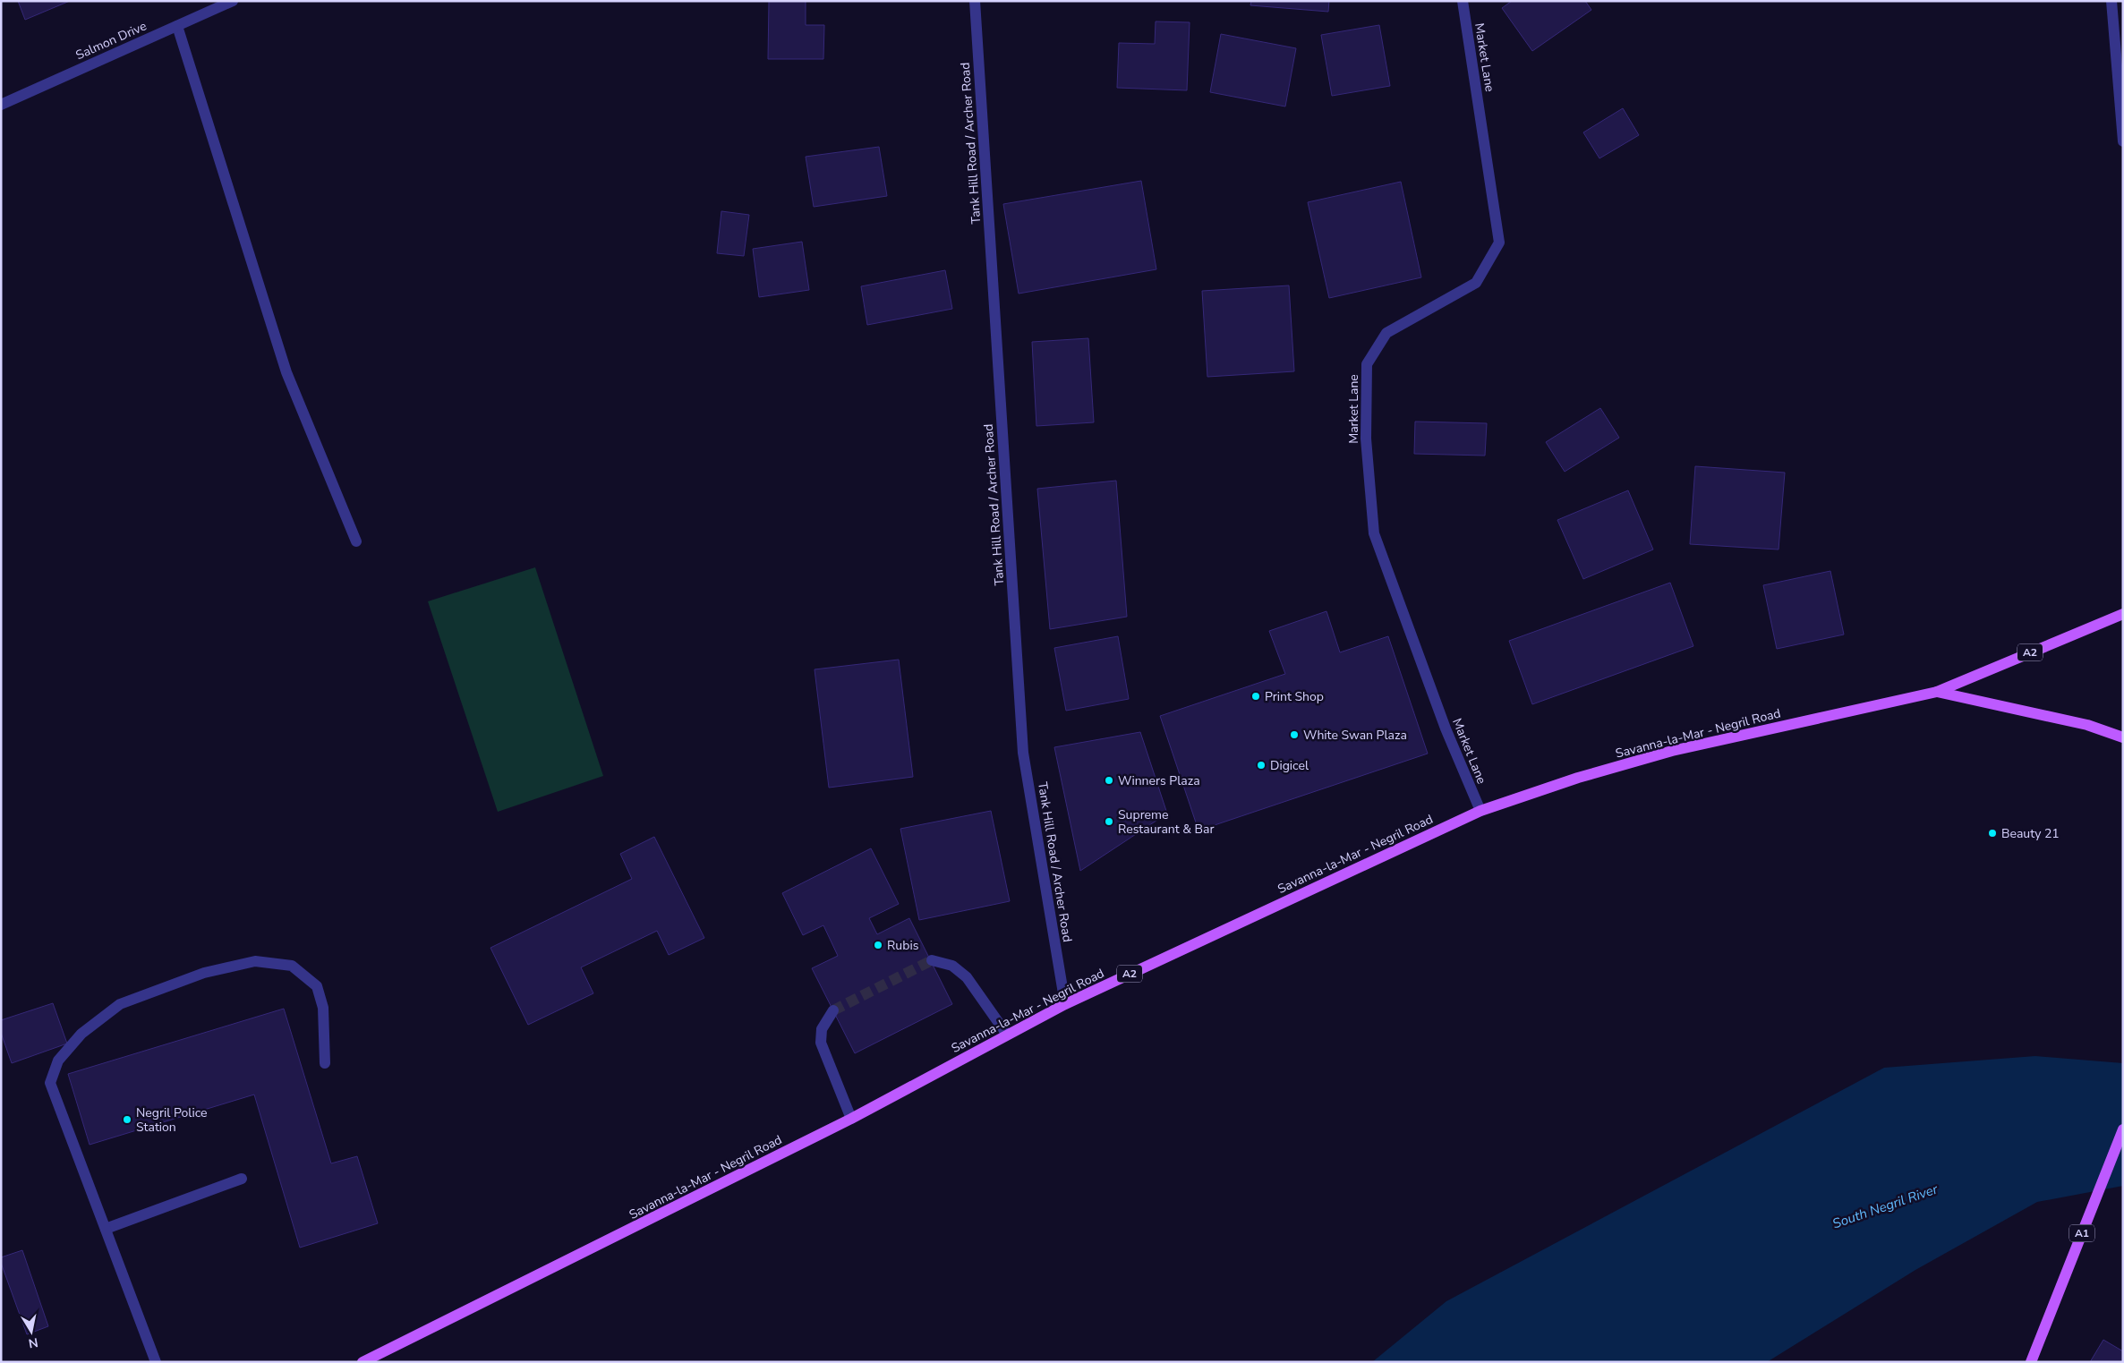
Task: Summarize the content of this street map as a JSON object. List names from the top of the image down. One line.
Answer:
{"streets":{"main road":["A2","Savanna-la-Mar - Negril Road","A1"],"street":["Salmon Drive","Market Lane","Tank Hill Road / Archer Road"]},"crossings":[["Market Lane","Savanna-la-Mar - Negril Road"],["Tank Hill Road / Archer Road","Savanna-la-Mar - Negril Road"]],"water":["South Negril River"],"places":["Print Shop","White Swan Plaza","Digicel","Winners Plaza","Supreme Restaurant & Bar","Beauty 21","Rubis","Negril Police Station"],"north":"bottom"}
